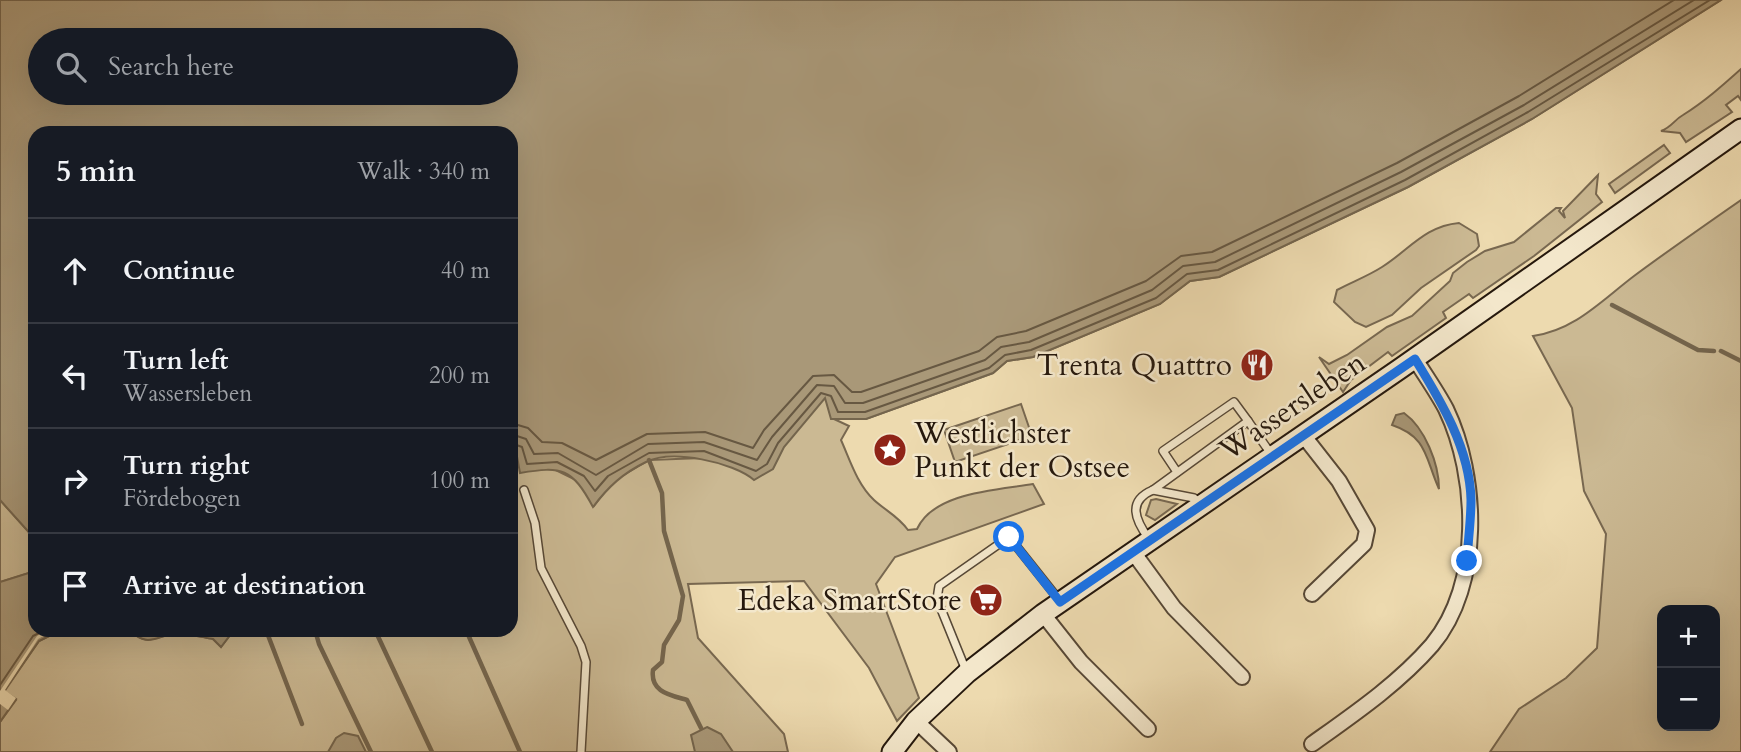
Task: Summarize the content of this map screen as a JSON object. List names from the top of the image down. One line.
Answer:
{"streets":{"street":["Wassersleben"]},"places":{"restaurant":["Trenta Quattro"],"place":["Westlichster Punkt der Ostsee"],"supermarket":["Edeka SmartStore"]},"page":{"search":"Search here","heading":["5 min","Walk · 340 m"],"list":[["Continue","40 m"],["Turn left","Wassersleben","200 m"],["Turn right","Fördebogen","100 m"],"Arrive at destination"],"map_buttons":["+","−"]}}
